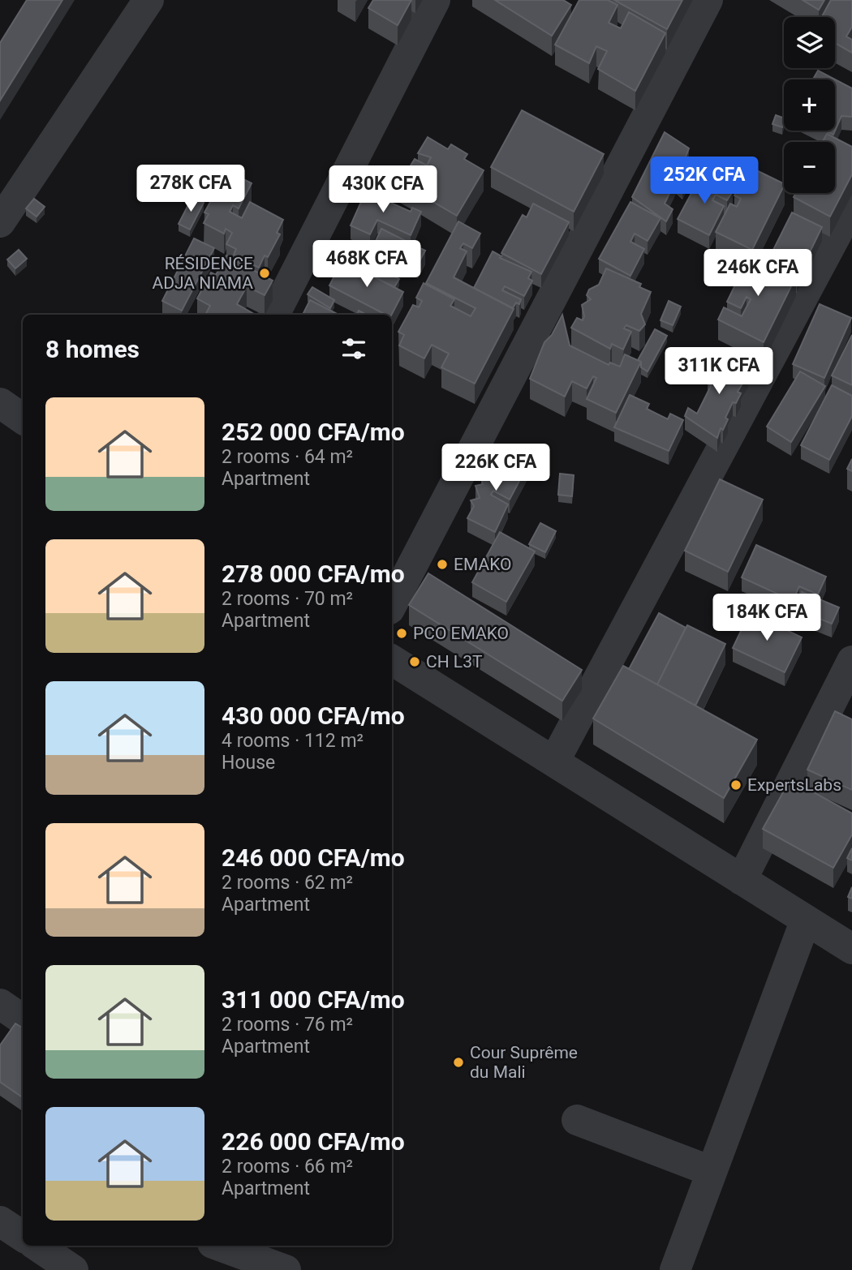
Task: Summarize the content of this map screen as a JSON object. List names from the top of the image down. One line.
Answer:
{"places":["RÉSIDENCE ADJA NIAMA","EMAKO","PCO EMAKO","CH L3T","ExpertsLabs","Cour Suprême du Mali"],"page":{"map_buttons":["+","−"],"price":["252K CFA","278K CFA","430K CFA","468K CFA","246K CFA","311K CFA","226K CFA","184K CFA"],"heading":"8 homes","list":[{"name":"252 000 CFA/mo","note":"2 rooms · 64 m² · Apartment"},{"name":"278 000 CFA/mo","note":"2 rooms · 70 m² · Apartment"},{"name":"430 000 CFA/mo","note":"4 rooms · 112 m² · House"},{"name":"246 000 CFA/mo","note":"2 rooms · 62 m² · Apartment"},{"name":"311 000 CFA/mo","note":"2 rooms · 76 m² · Apartment"},{"name":"226 000 CFA/mo","note":"2 rooms · 66 m² · Apartment"}]}}
